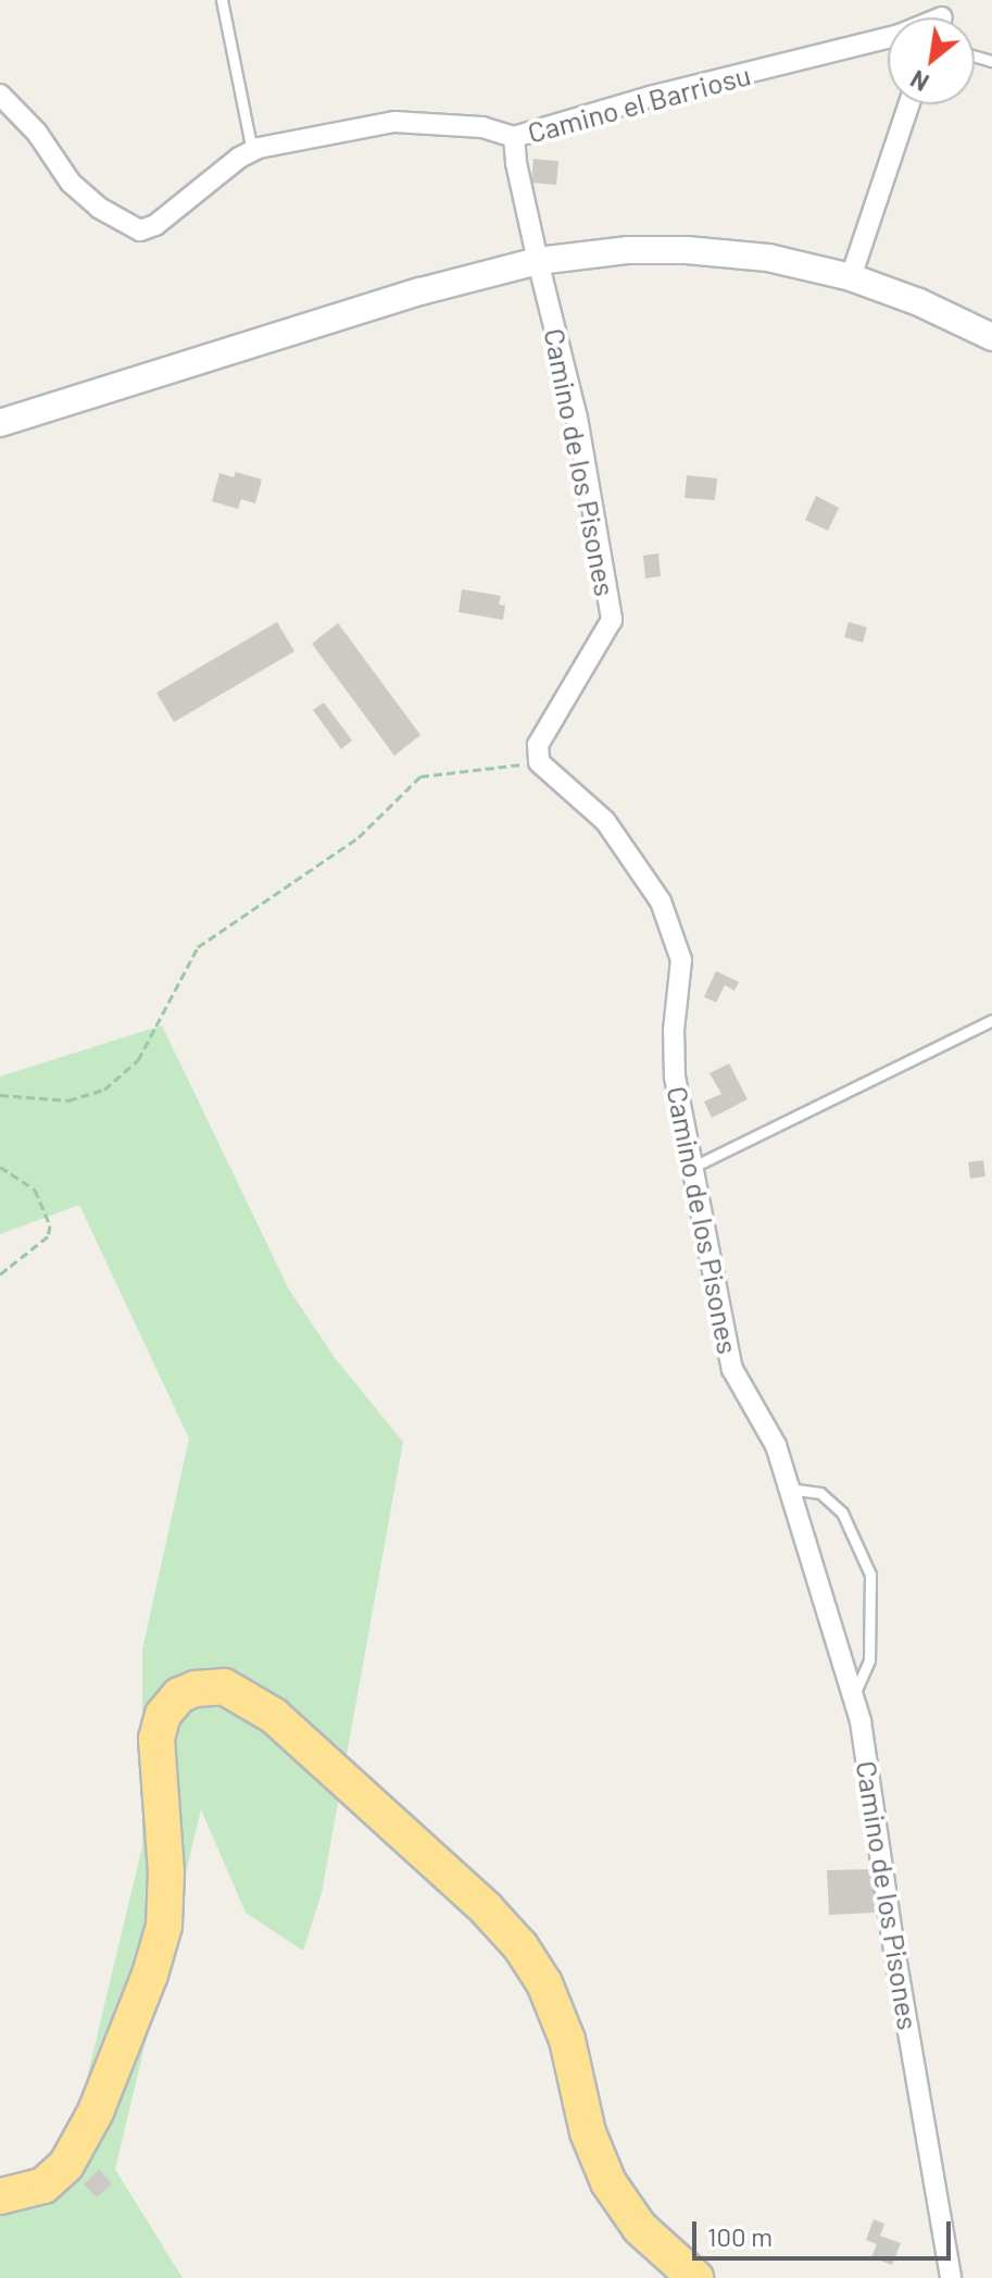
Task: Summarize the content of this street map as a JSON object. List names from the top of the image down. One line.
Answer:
{"streets":{"street":["Camino el Barriosu","Camino de los Pisones"]},"crossings":[["Camino el Barriosu","Camino de los Pisones"]],"scale_bar":"100 m","north":"bottom left"}
